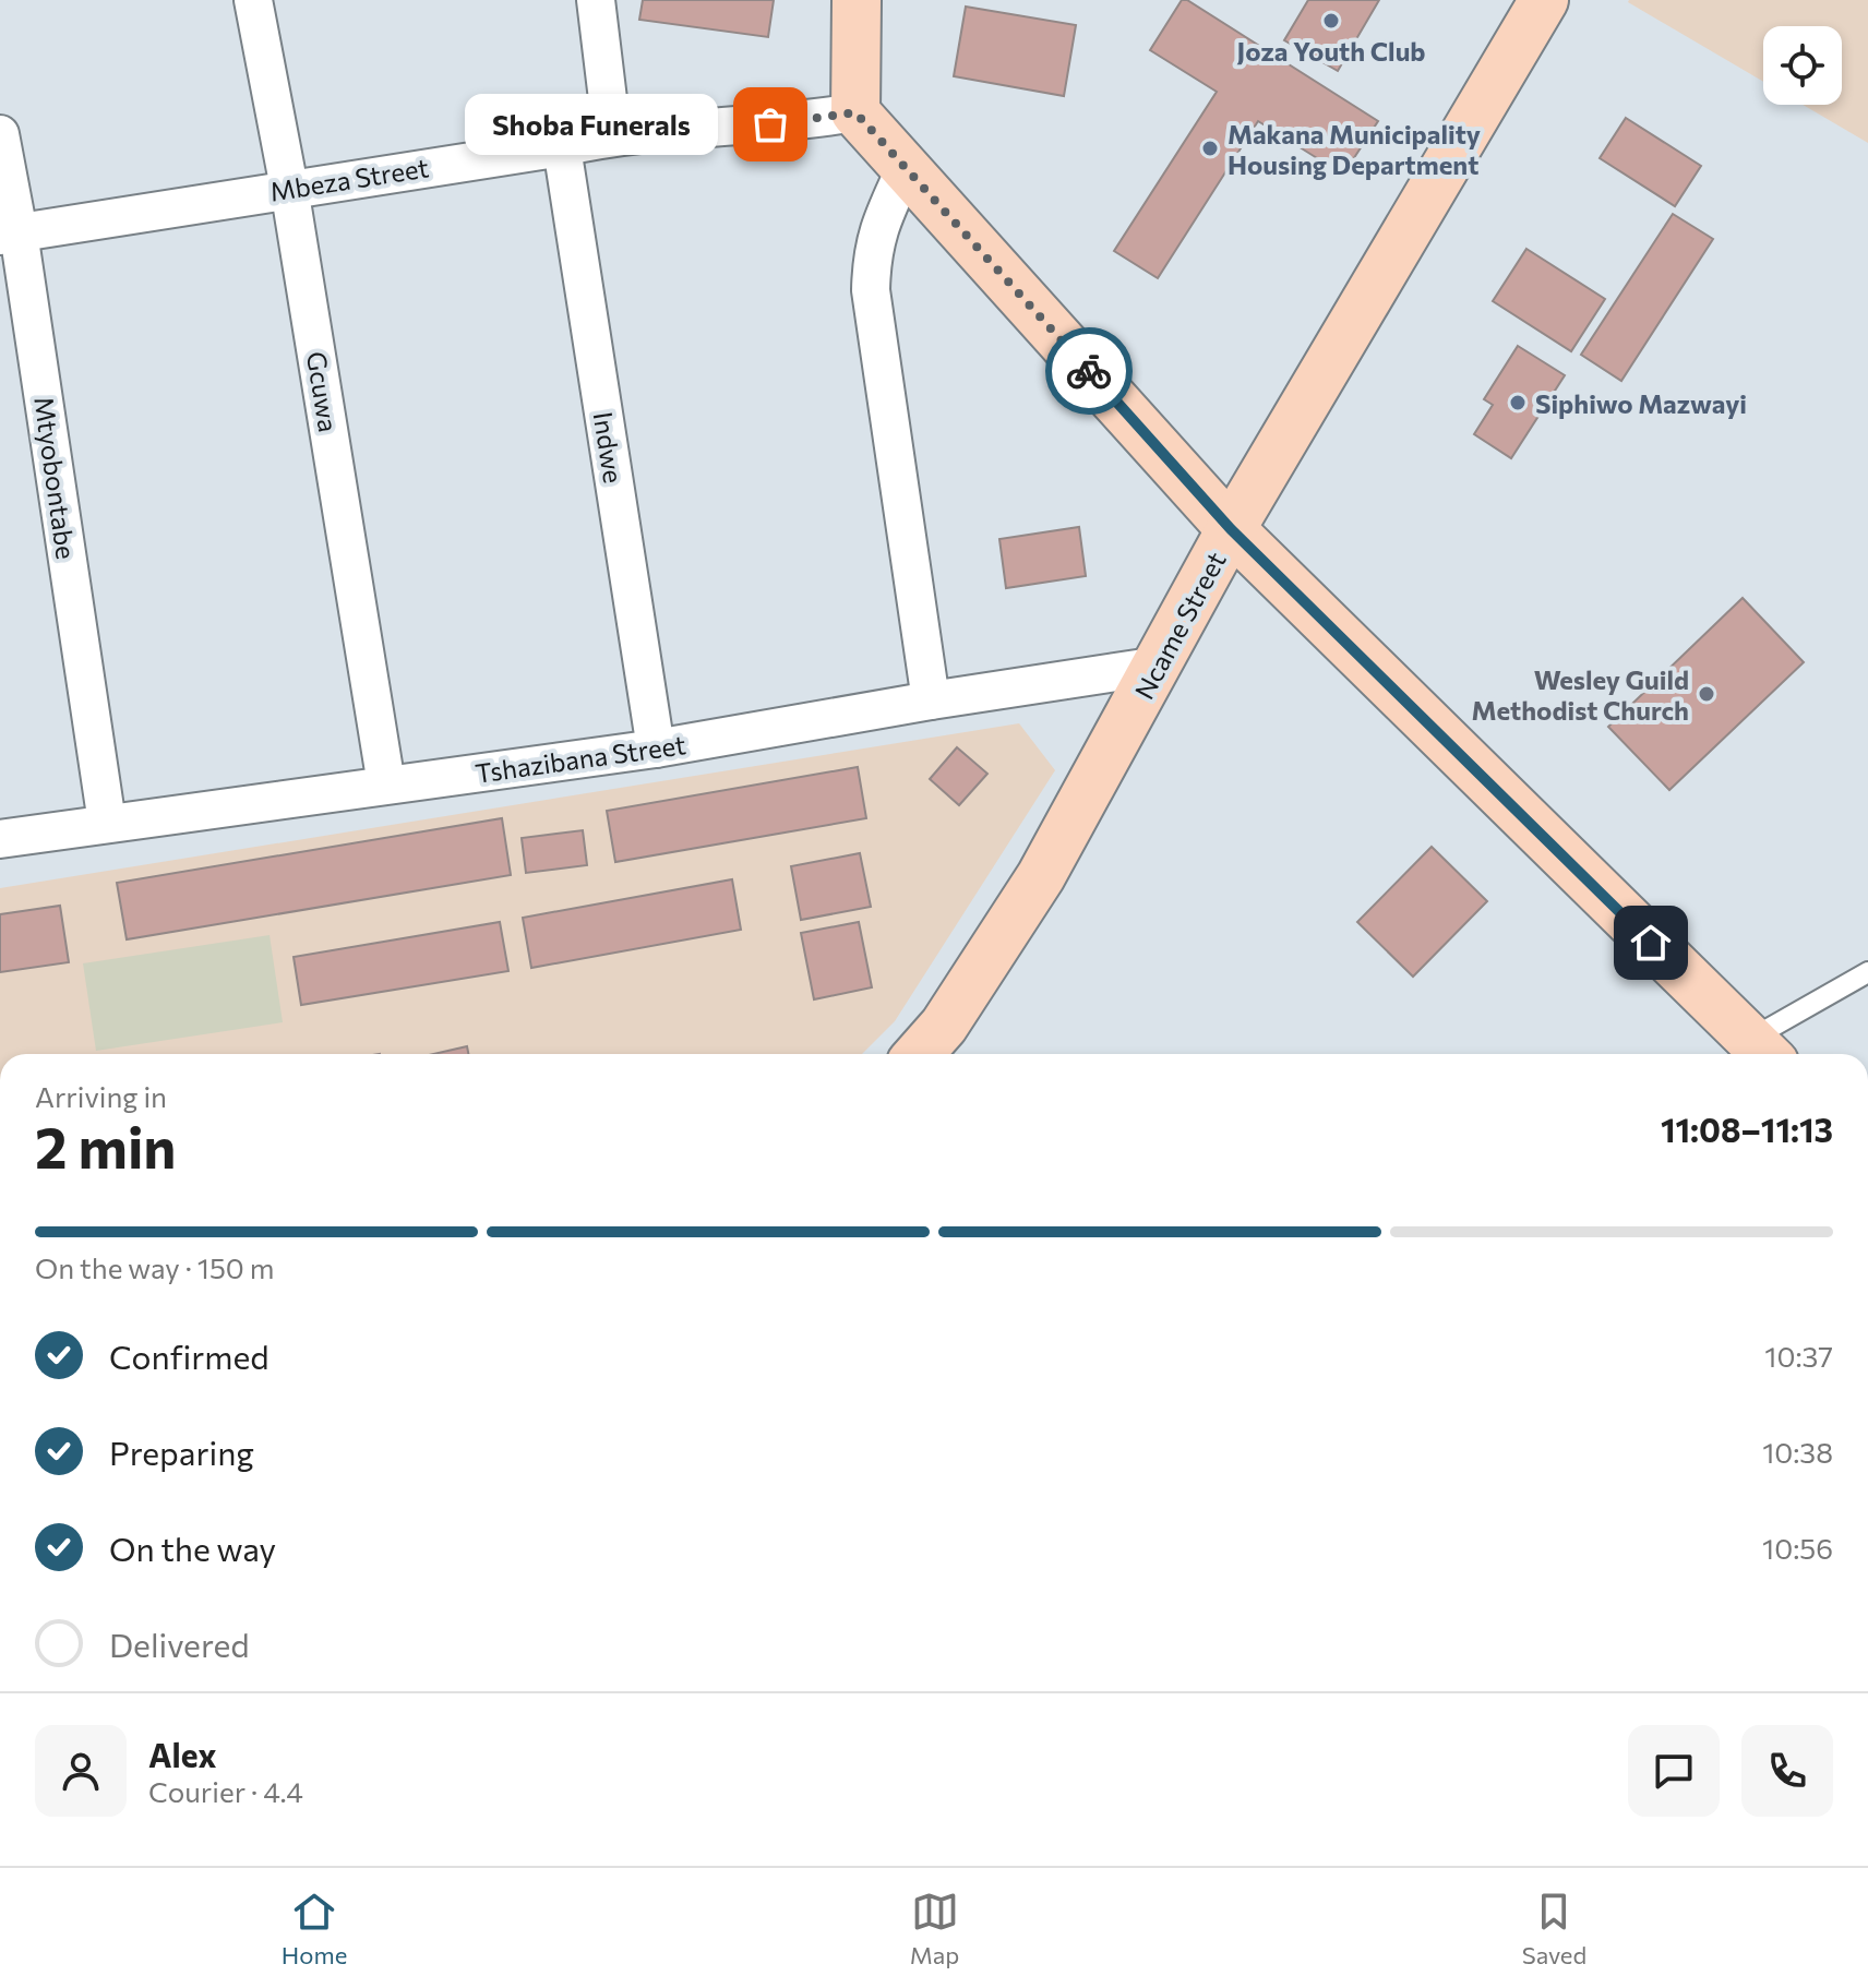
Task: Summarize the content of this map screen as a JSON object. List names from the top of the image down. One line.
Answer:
{"streets":{"street":["Mbeza Street","Gcuwa","Indwe","Mtyobontabe","Ncame Street","Tshazibana Street"]},"crossings":[["Mbeza Street","Gcuwa"],["Mbeza Street","Indwe"],["Mbeza Street","Mtyobontabe"],["Gcuwa","Tshazibana Street"],["Indwe","Tshazibana Street"],["Mtyobontabe","Tshazibana Street"],["Ncame Street","Tshazibana Street"]],"places":["Joza Youth Club","Shoba Funerals","Makana Municipality Housing Department","Siphiwo Mazwayi","Wesley Guild Methodist Church"],"page":{"bubble":"Shoba Funerals","heading":["2 min","Arriving in","11:08–11:13"],"panel":["Alex","Courier · 4.4"],"bar":"On the way · 150 m","list":[["Confirmed","10:37"],["Preparing","10:38"],["On the way","10:56"],"Delivered"],"tabs":["Home","Map","Saved"]}}
